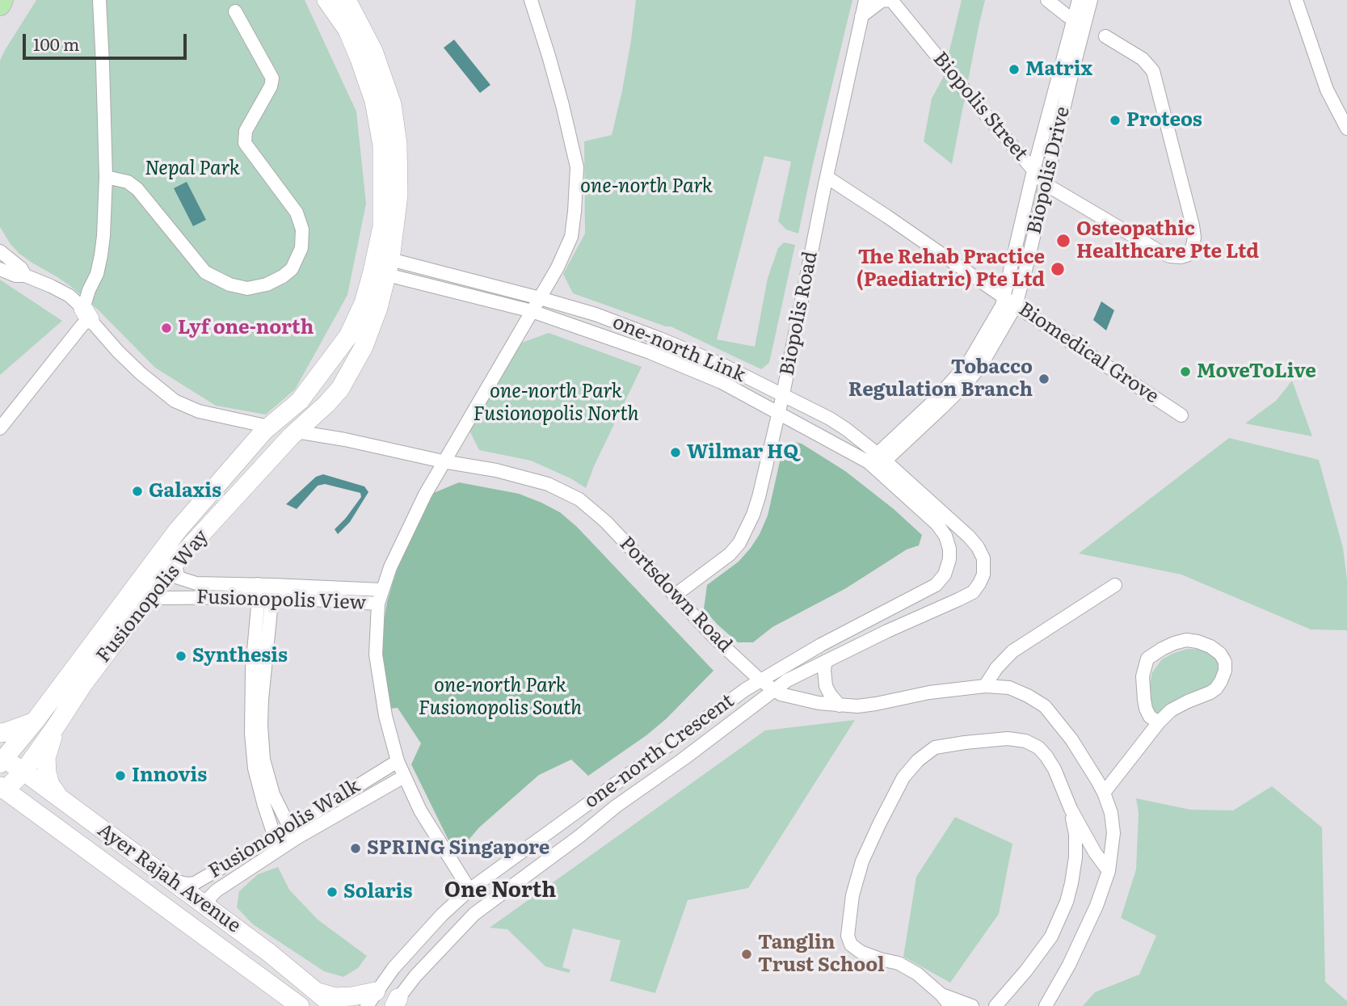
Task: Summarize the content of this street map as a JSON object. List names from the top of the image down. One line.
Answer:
{"streets":{"street":["Biopolis Street","Biopolis Drive","Biopolis Road","one-north Link","Biomedical Grove","Portsdown Road","Fusionopolis Way","Fusionopolis View","one-north Crescent","Fusionopolis Walk","Ayer Rajah Avenue"]},"crossings":[["Biopolis Street","Biopolis Drive"],["Biopolis Street","Biopolis Road"],["Biopolis Drive","one-north Link"],["Biopolis Drive","Biomedical Grove"],["Biopolis Road","one-north Link"],["Biopolis Road","Biomedical Grove"],["Biopolis Road","Portsdown Road"],["one-north Link","Fusionopolis Way"],["one-north Link","one-north Crescent"],["Portsdown Road","Fusionopolis Way"],["Portsdown Road","one-north Crescent"],["Fusionopolis Way","Fusionopolis View"],["Fusionopolis Way","Ayer Rajah Avenue"],["Fusionopolis Walk","Ayer Rajah Avenue"]],"districts":["One North"],"parks":["Nepal Park","one-north Park","one-north Park Fusionopolis North","one-north Park Fusionopolis South"],"places":["Matrix","Proteos","Osteopathic Healthcare Pte Ltd","The Rehab Practice (Paediatric) Pte Ltd","Lyf one-north","MoveToLive","Tobacco Regulation Branch","Wilmar HQ","Galaxis","Synthesis","Innovis","SPRING Singapore","Solaris","Tanglin Trust School"],"scale_bar":"100 m"}
